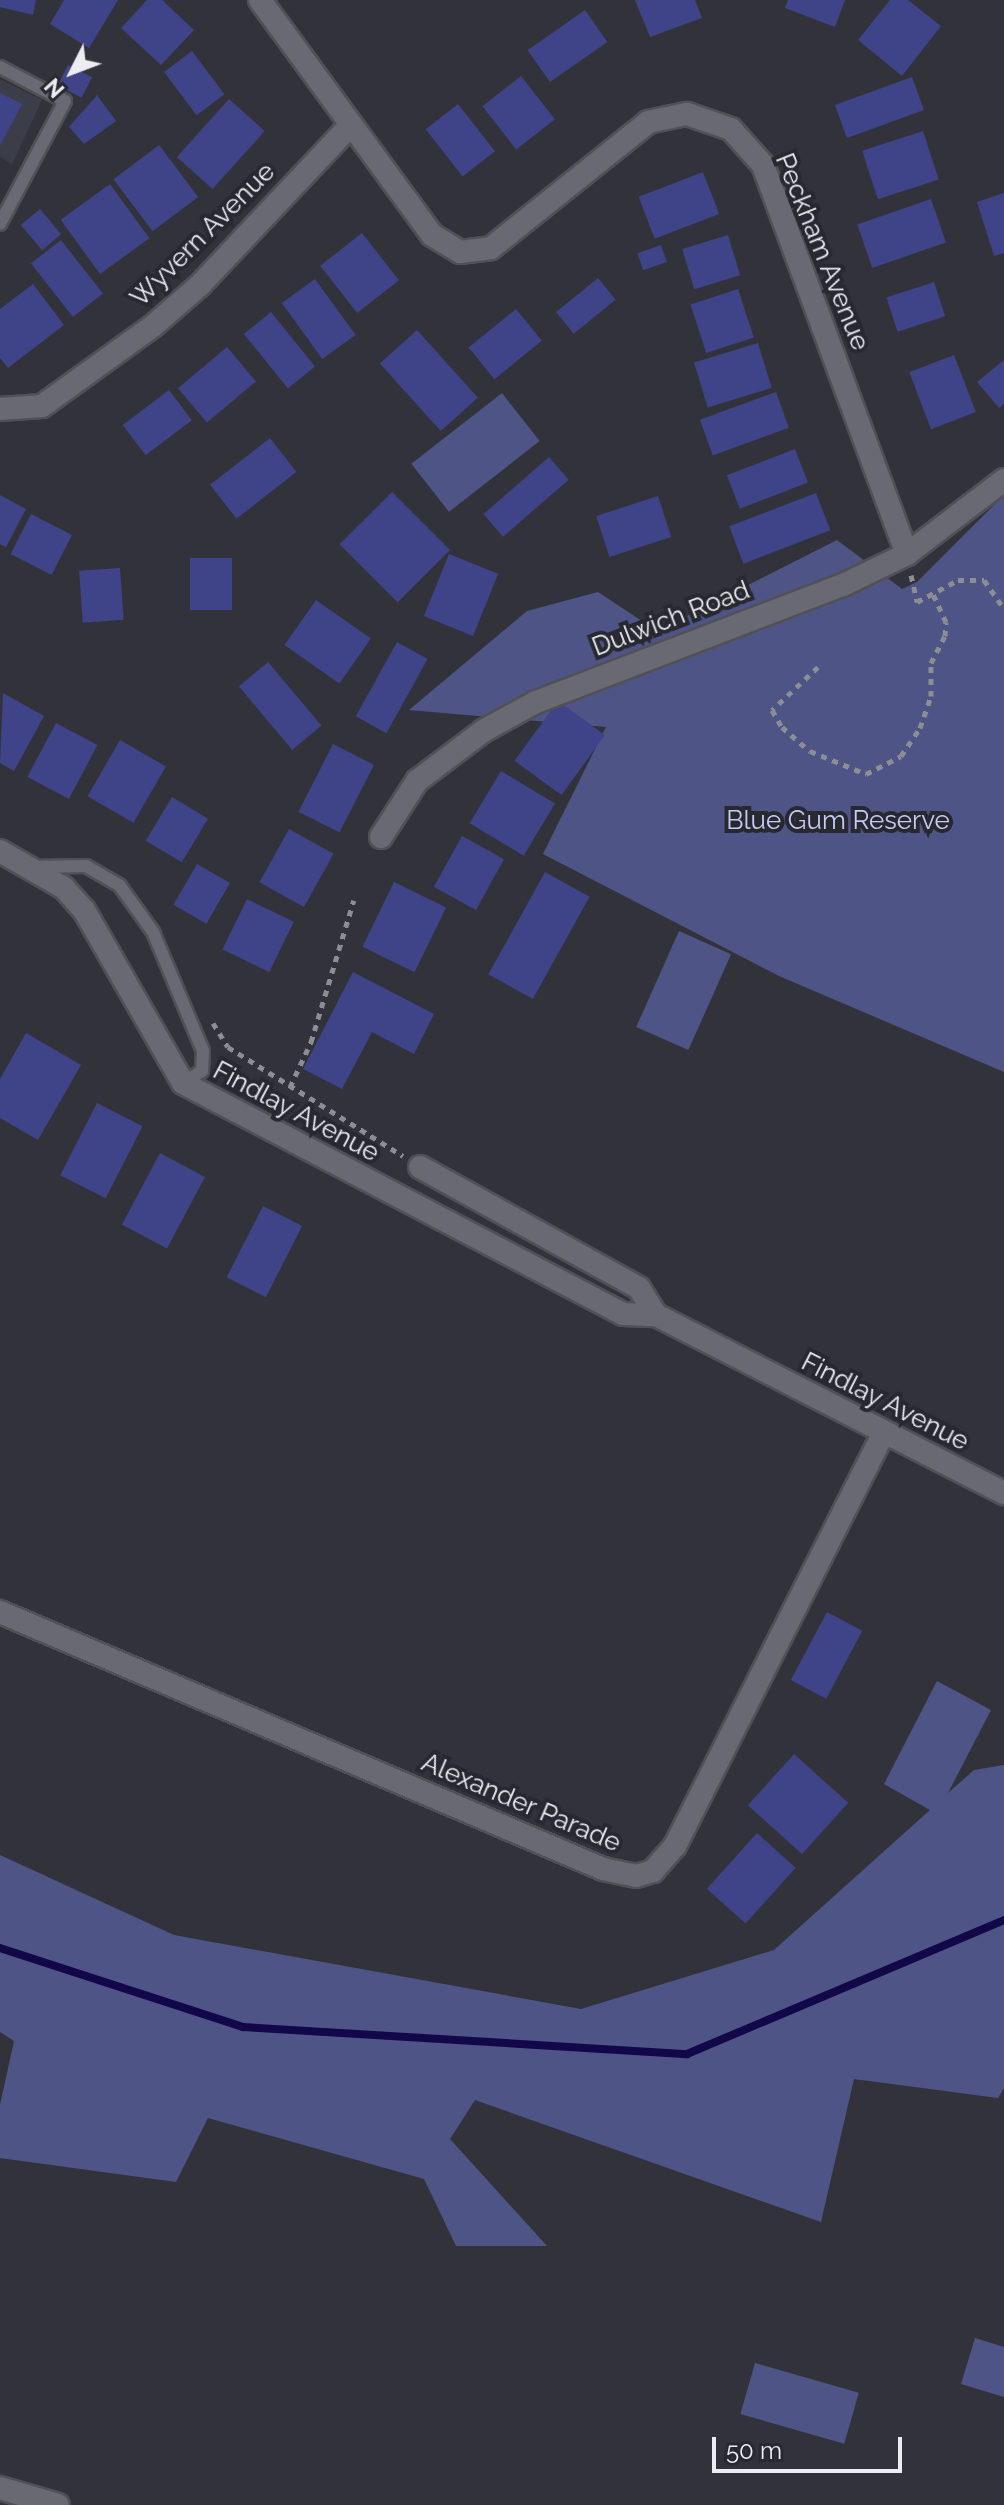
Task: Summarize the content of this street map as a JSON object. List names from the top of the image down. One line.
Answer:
{"streets":{"street":["Wyvern Avenue","Peckham Avenue","Dulwich Road","Findlay Avenue","Alexander Parade"]},"crossings":[["Wyvern Avenue","Peckham Avenue"],["Peckham Avenue","Dulwich Road"],["Findlay Avenue","Alexander Parade"]],"parks":["Blue Gum Reserve"],"scale_bar":"50 m","north":"bottom left"}
